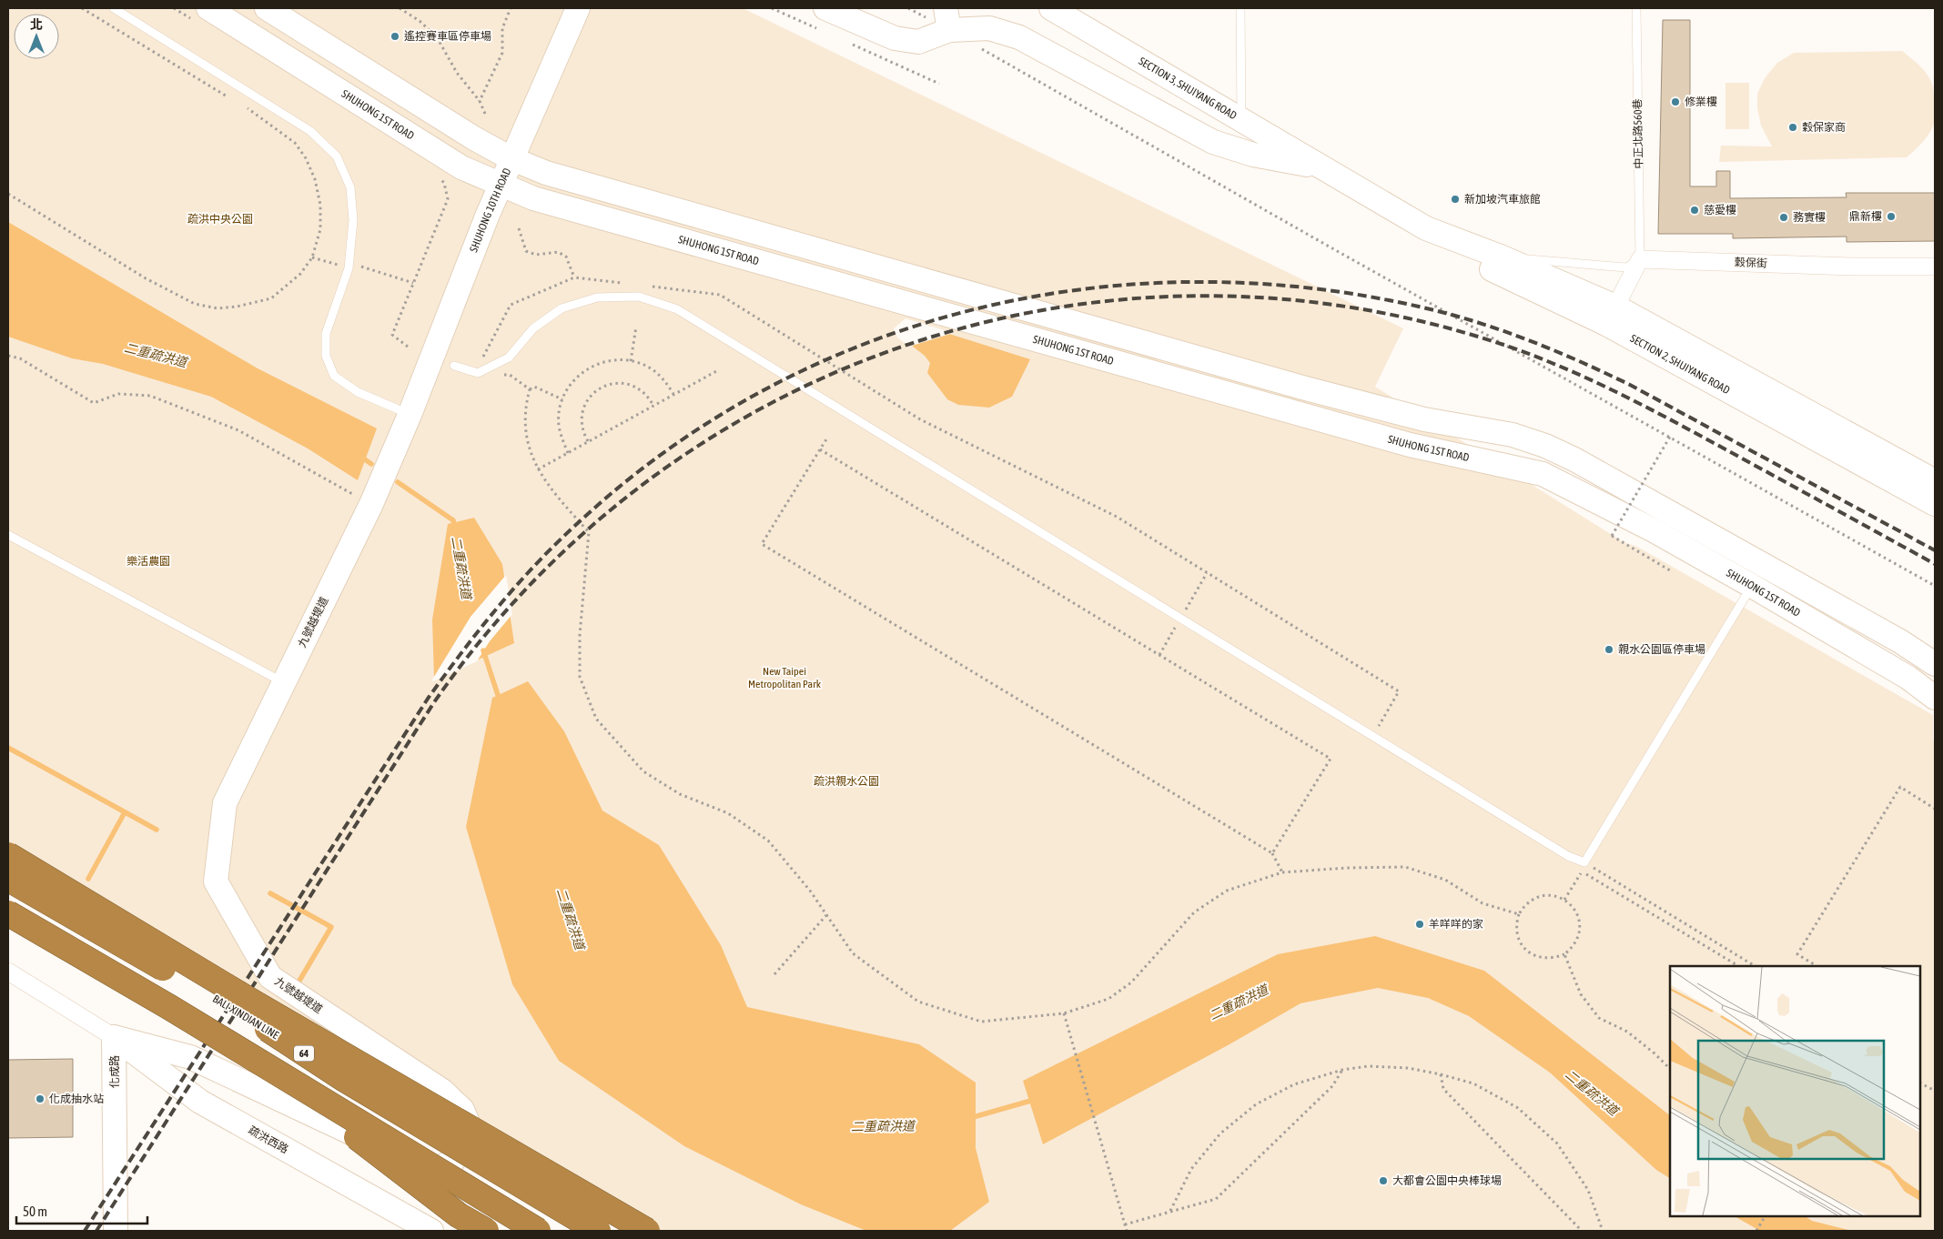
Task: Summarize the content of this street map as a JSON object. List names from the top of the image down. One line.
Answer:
{"streets":{"highway":["BALI-XINDIAN LINE","64"],"street":["SECTION 3, SHUIYANG ROAD","SHUHONG 1ST ROAD","SHUHONG 10TH ROAD","穀保街","SECTION 2, SHUIYANG ROAD","九號越堤道","化成路","疏洪西路"],"lane":["中正北路560巷"]},"crossings":[["SECTION 3, SHUIYANG ROAD","SECTION 2, SHUIYANG ROAD"],["SHUHONG 1ST ROAD","SHUHONG 10TH ROAD"],["中正北路560巷","穀保街"],["SHUHONG 10TH ROAD","九號越堤道"],["九號越堤道","化成路"],["九號越堤道","疏洪西路"],["化成路","疏洪西路"]],"water":["二重疏洪道"],"parks":["疏洪中央公園","樂活農園","New Taipei Metropolitan Park","疏洪親水公園"],"places":["遙控賽車區停車場","修業樓","穀保家商","新加坡汽車旅館","慈愛樓","鼎新樓","務實樓","親水公園區停車場","羊咩咩的家","化成抽水站","大都會公園中央棒球場"],"scale_bar":"50 m","north":"top"}
